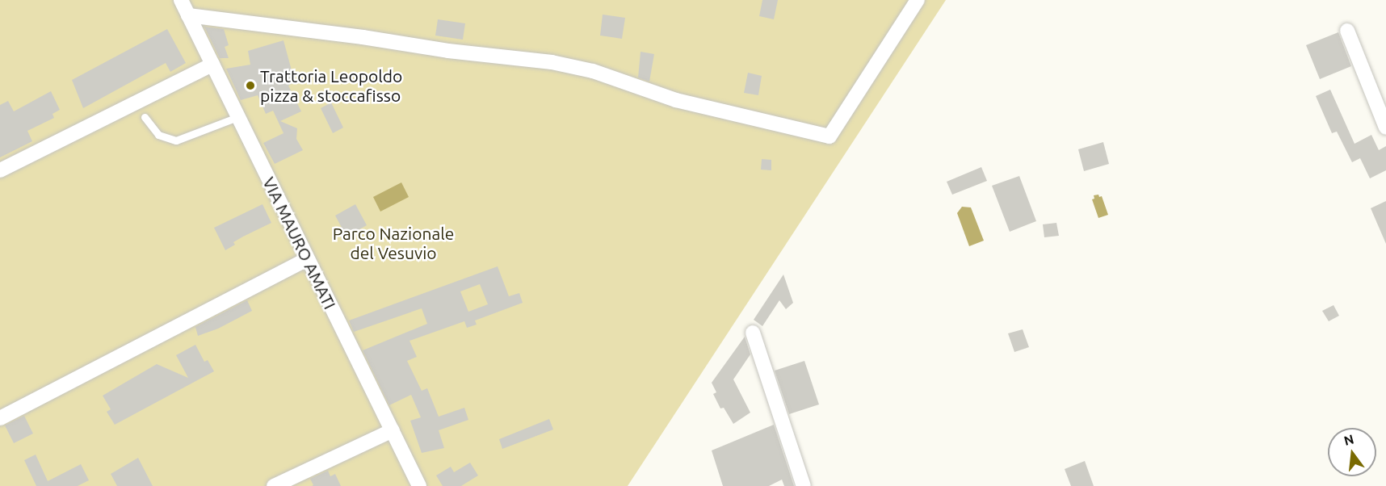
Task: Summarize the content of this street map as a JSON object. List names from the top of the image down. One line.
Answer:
{"streets":{"street":["VIA MAURO AMATI"]},"parks":["Parco Nazionale del Vesuvio"],"places":["Trattoria Leopoldo pizza & stoccafisso"],"north":"top"}
